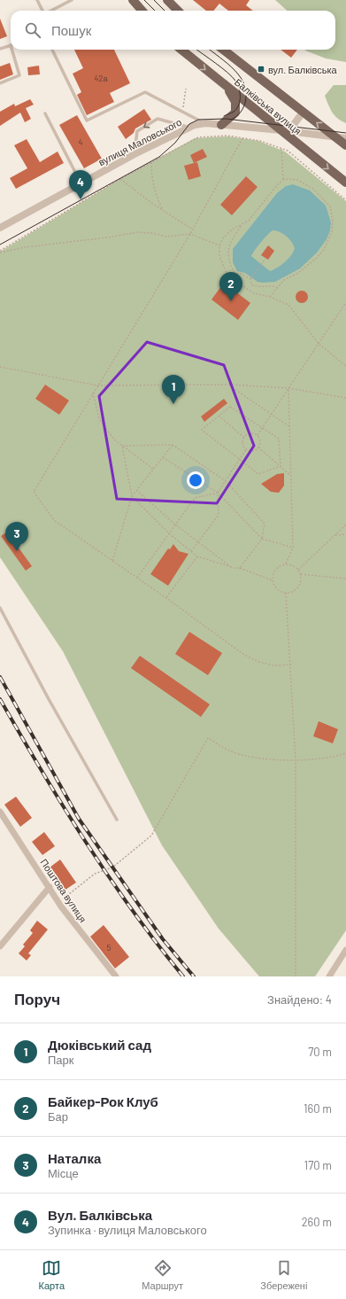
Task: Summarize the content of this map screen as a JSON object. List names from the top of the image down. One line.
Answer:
{"streets":{"main road":["Балківська вулиця"],"street":["вулиця Маловського","Поштова вулиця"]},"crossings":[["Балківська вулиця","вулиця Маловського"]],"places":{"transit":["вул. Балківська"]},"house_numbers":["42а","4","5"],"page":{"search":"Пошук","pins":["4","2","1","3"],"heading":["Поруч","Знайдено: 4"],"list":[{"mark":"1","name":"Дюківський сад","note":"Парк","value":"70 m"},{"mark":"2","name":"Байкер-Рок Клуб","note":"Бар","value":"160 m"},{"mark":"3","name":"Наталка","note":"Місце","value":"170 m"},{"mark":"4","name":"Вул. Балківська","note":"Зупинка · вулиця Маловського","value":"260 m"}],"nav":["Карта","Маршрут","Збережені"]}}
